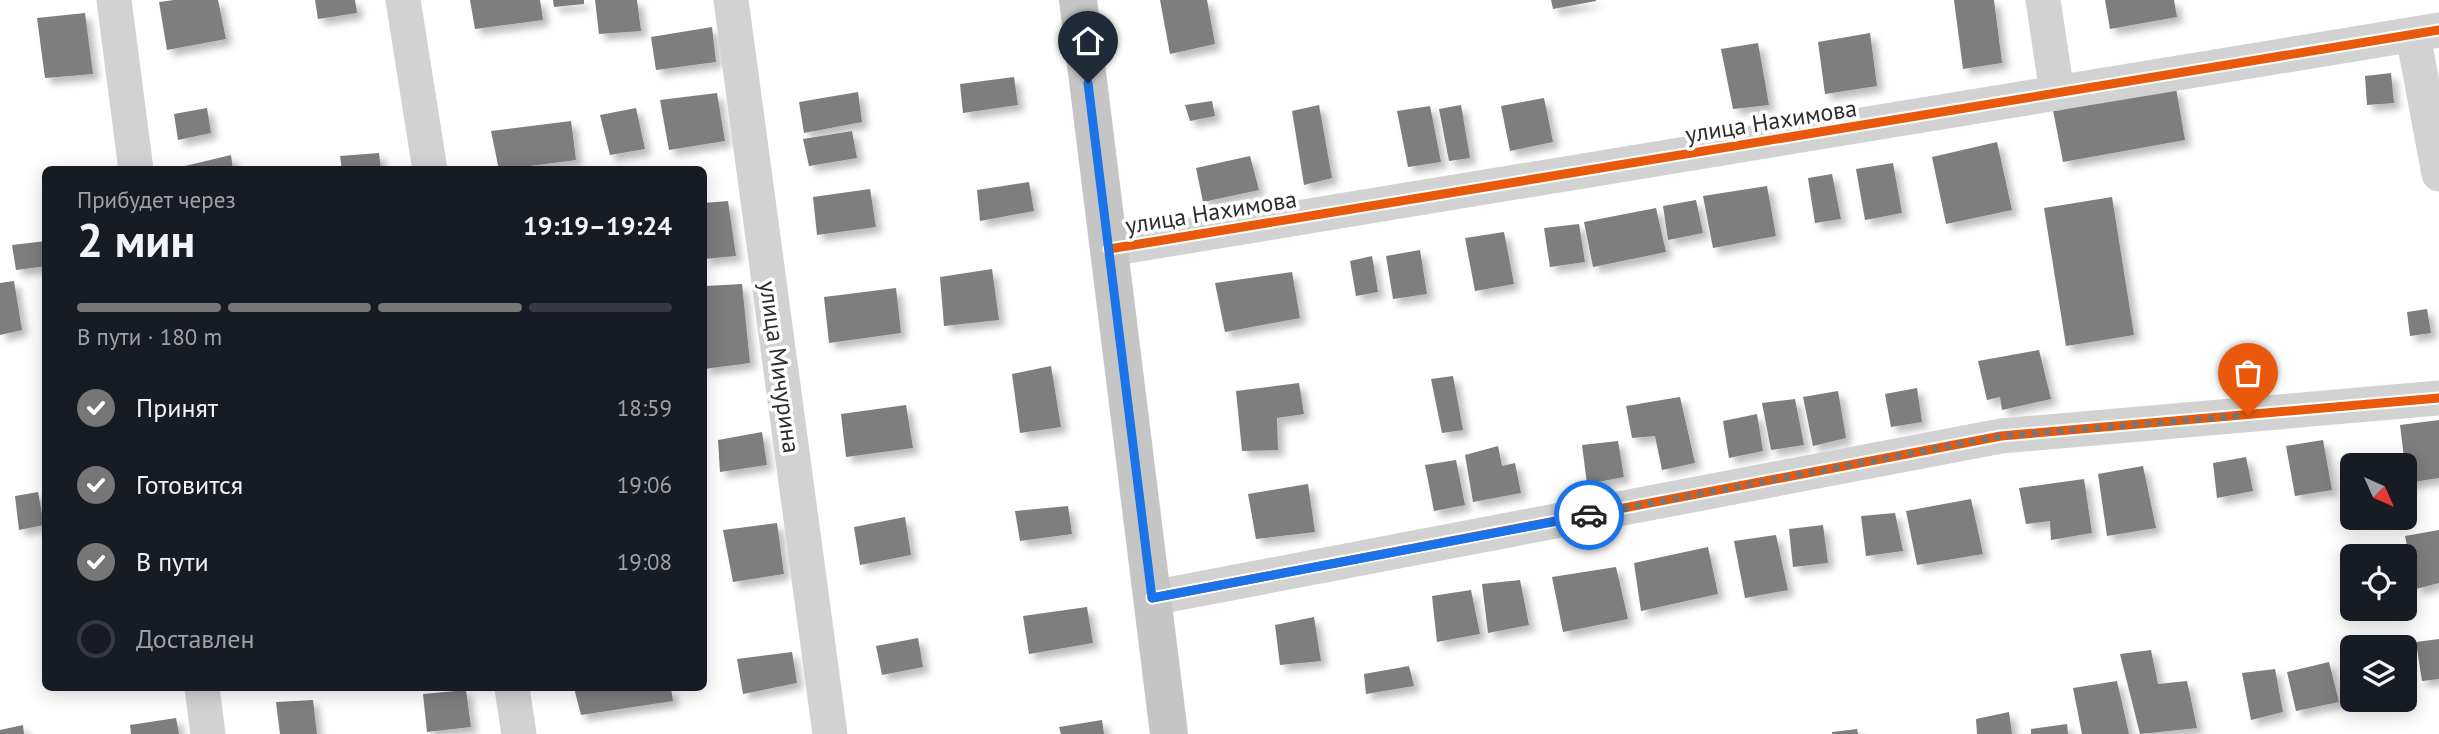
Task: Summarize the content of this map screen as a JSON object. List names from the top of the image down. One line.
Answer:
{"streets":{"street":["улица Нахимова","улица Мичурина"]},"north":"bottom right","page":{"heading":["2 мин","Прибудет через","19:19–19:24"],"bar":"В пути · 180 m","list":[["Принят","18:59"],["Готовится","19:06"],["В пути","19:08"],"Доставлен"]}}
